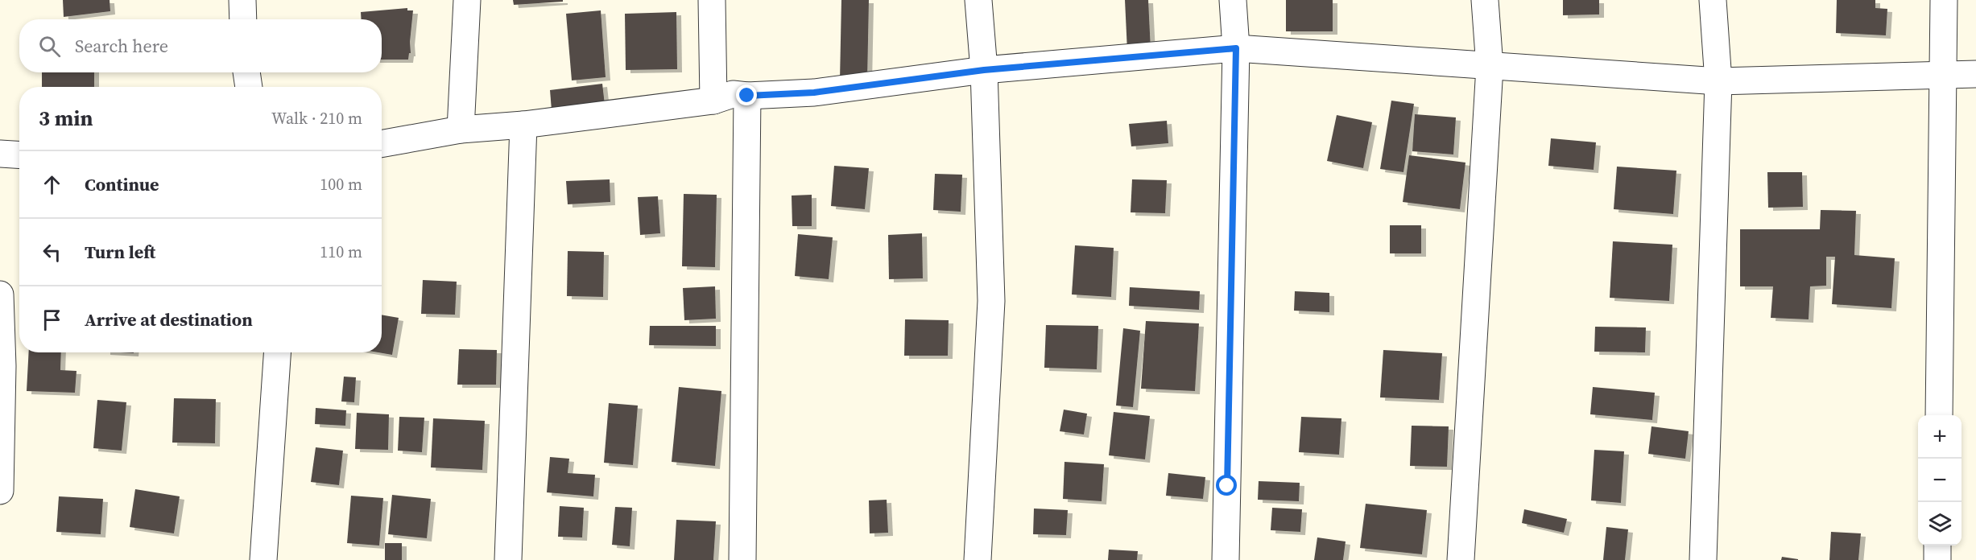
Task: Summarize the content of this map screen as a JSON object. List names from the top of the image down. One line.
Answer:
{"page":{"search":"Search here","heading":["3 min","Walk · 210 m"],"list":[["Continue","100 m"],["Turn left","110 m"],"Arrive at destination"],"map_buttons":["+","−"]}}
